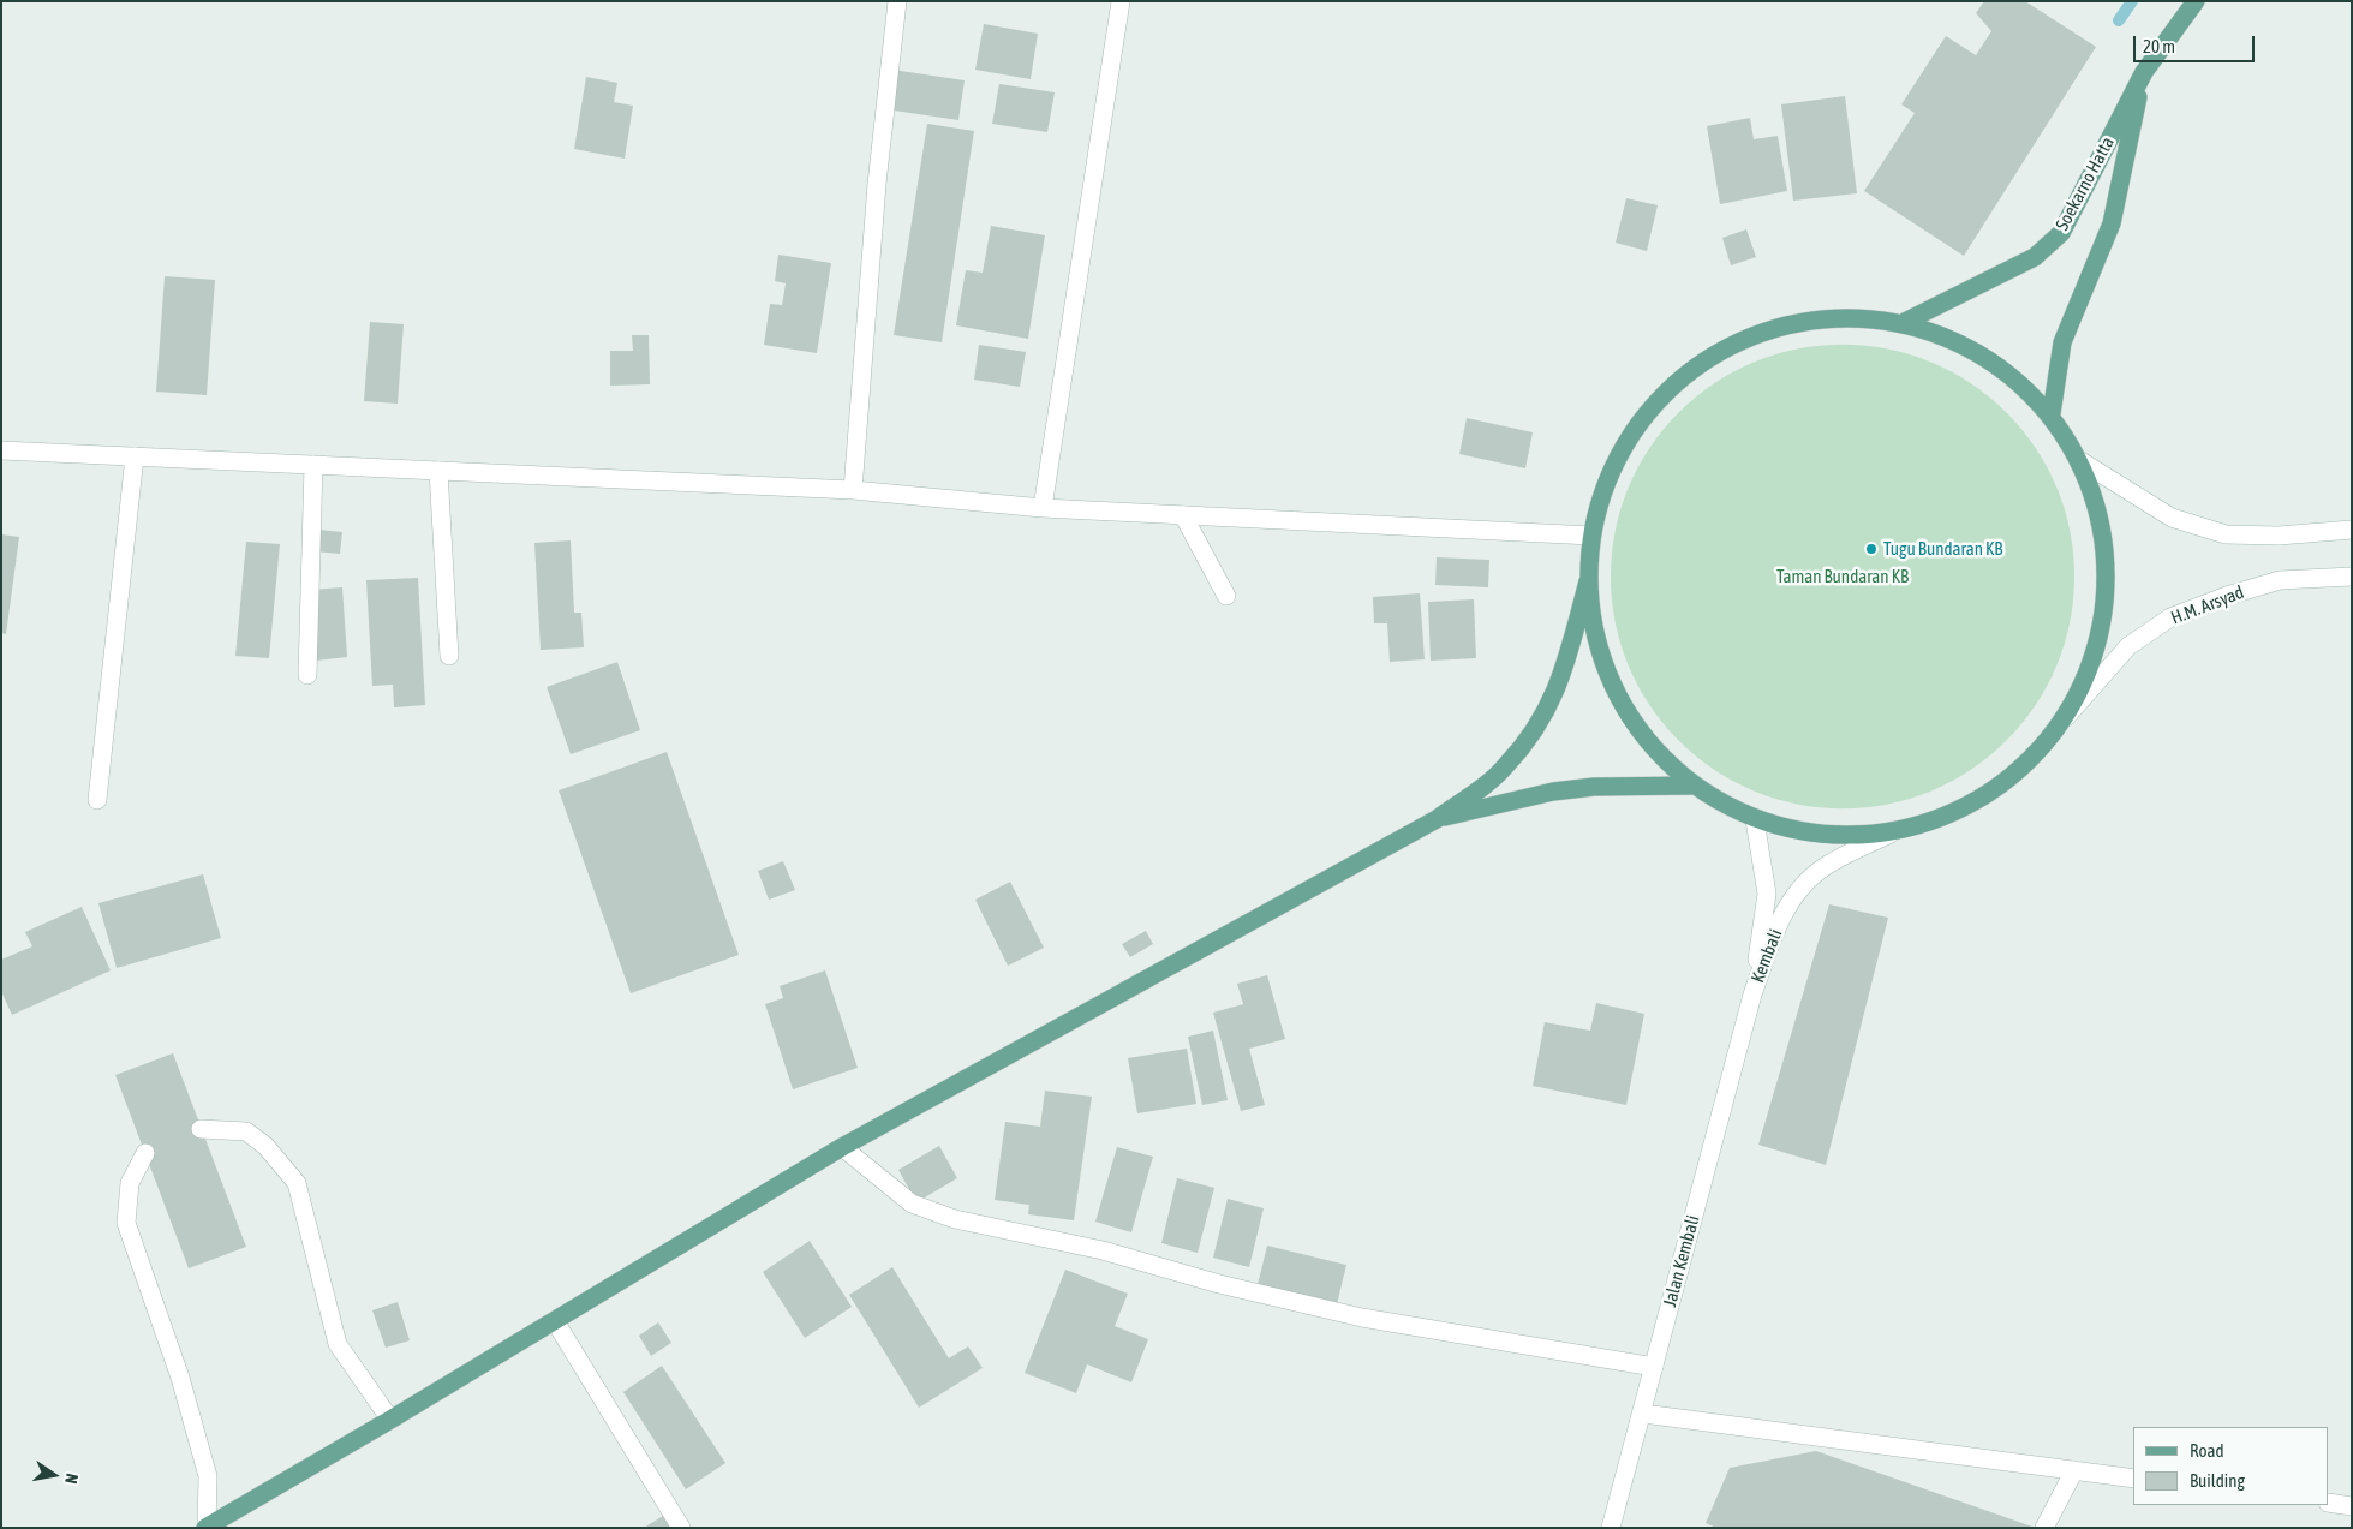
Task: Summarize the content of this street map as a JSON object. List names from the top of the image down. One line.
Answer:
{"streets":{"main road":["Soekarno Hatta"],"street":["H.M. Arsyad","Kembali","Jalan Kembali"]},"crossings":[["Kembali","Jalan Kembali"]],"parks":["Taman Bundaran KB"],"places":["Tugu Bundaran KB"],"legend":["Road","Building"],"scale_bar":"20 m","north":"right"}
